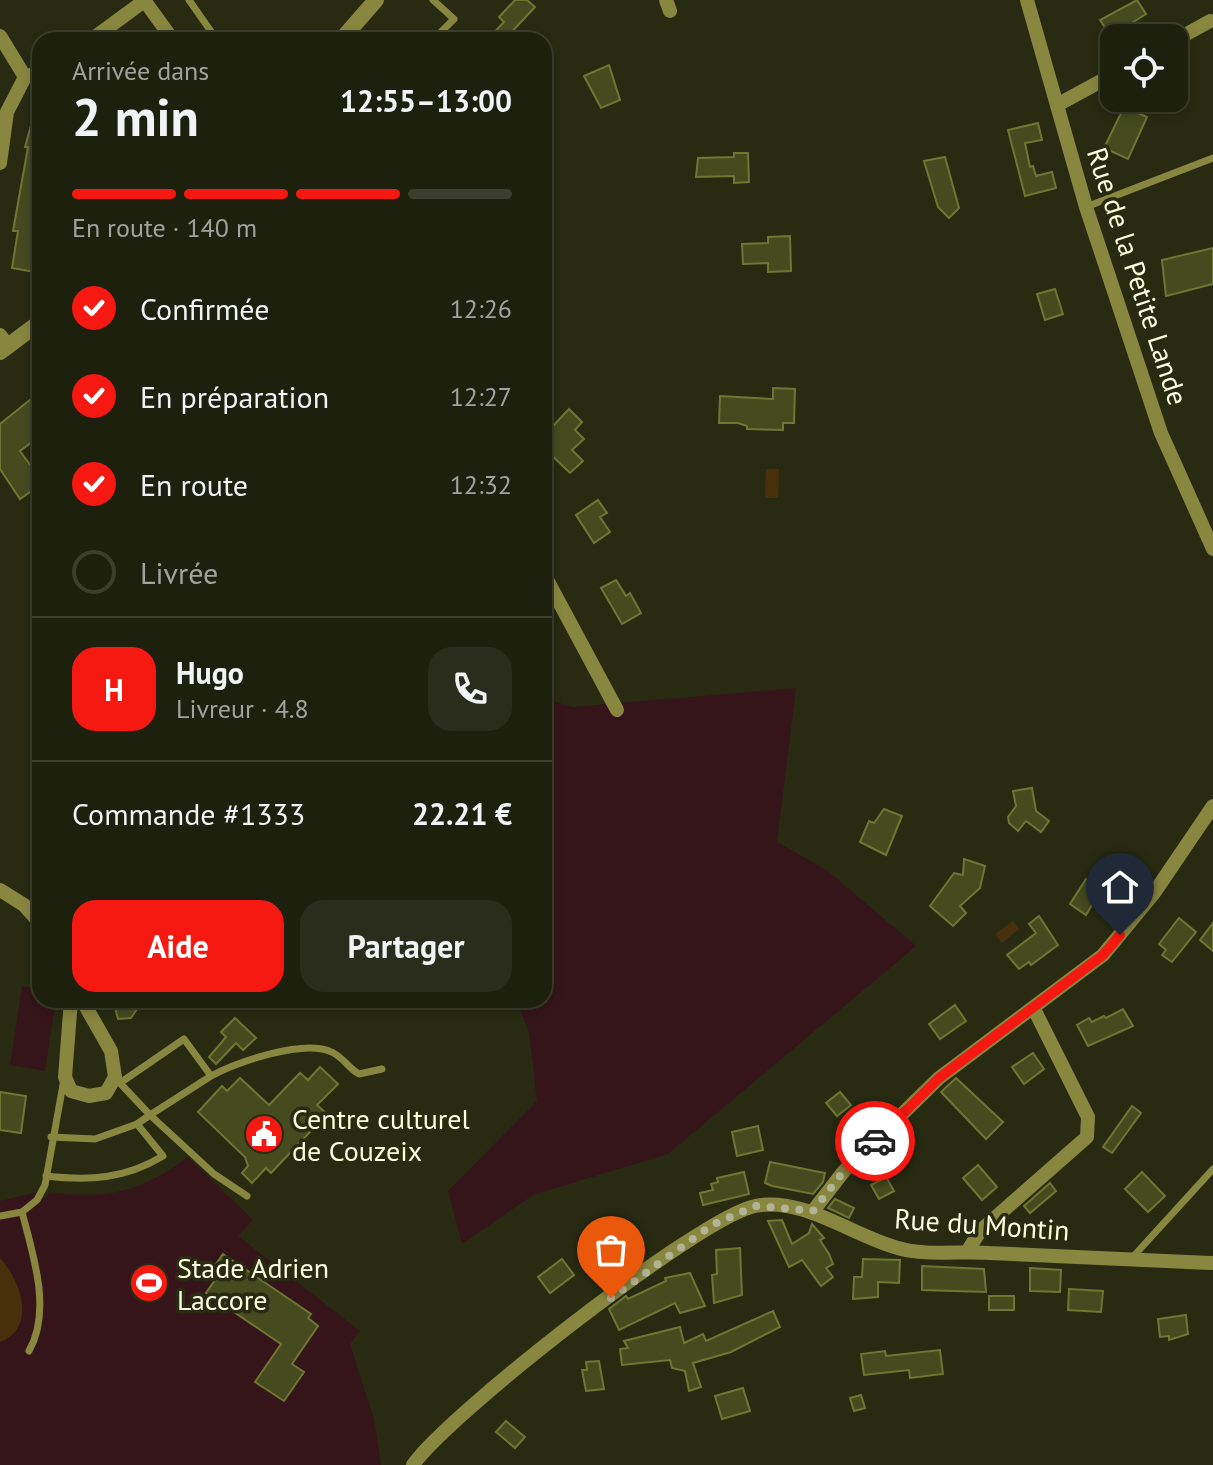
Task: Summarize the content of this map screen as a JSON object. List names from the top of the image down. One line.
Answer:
{"streets":{"street":["Rue de la Petite Lande","Rue du Montin"]},"places":{"public building":["Centre culturel de Couzeix"],"sports":["Stade Adrien Laccore"]},"page":{"heading":["2 min","Arrivée dans","12:55–13:00"],"panel":["Hugo","Livreur · 4.8","Commande #1333","22.21 €"],"bar":"En route · 140 m","list":[["Confirmée","12:26"],["En préparation","12:27"],["En route","12:32"],"Livrée"],"round":"H","buttons":["Aide","Partager"]}}
